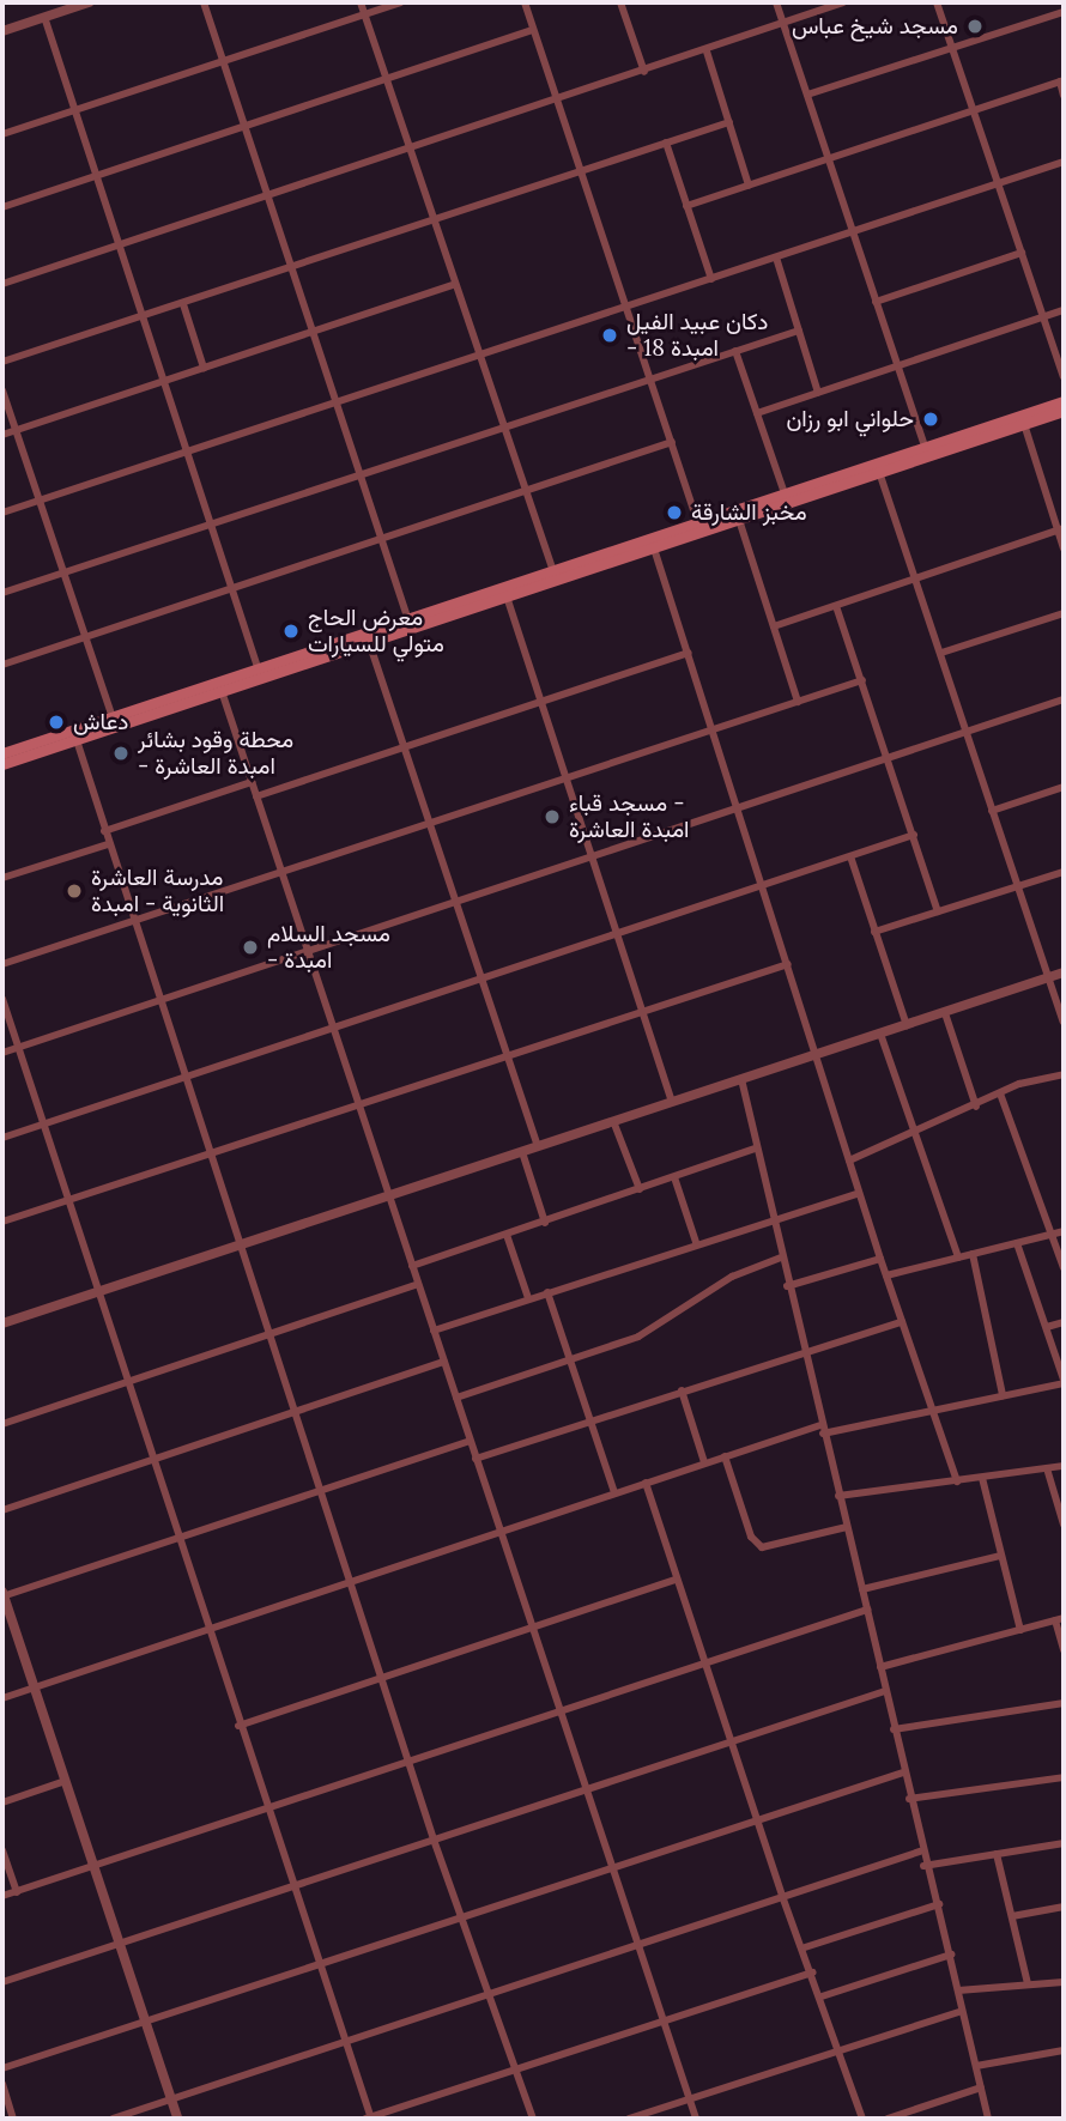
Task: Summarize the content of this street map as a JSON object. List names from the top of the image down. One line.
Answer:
{"places":["مسجد شيخ عباس","دكان عبيد الفيل - امبدة 18","حلواني ابو رزان","مخبز الشارقة","معرض الحاج متولي للسيارات","دعاش","محطة وقود بشائر - امبدة العاشرة","مسجد قباء - امبدة العاشرة","مدرسة العاشرة الثانوية - امبدة","مسجد السلام - امبدة"]}
